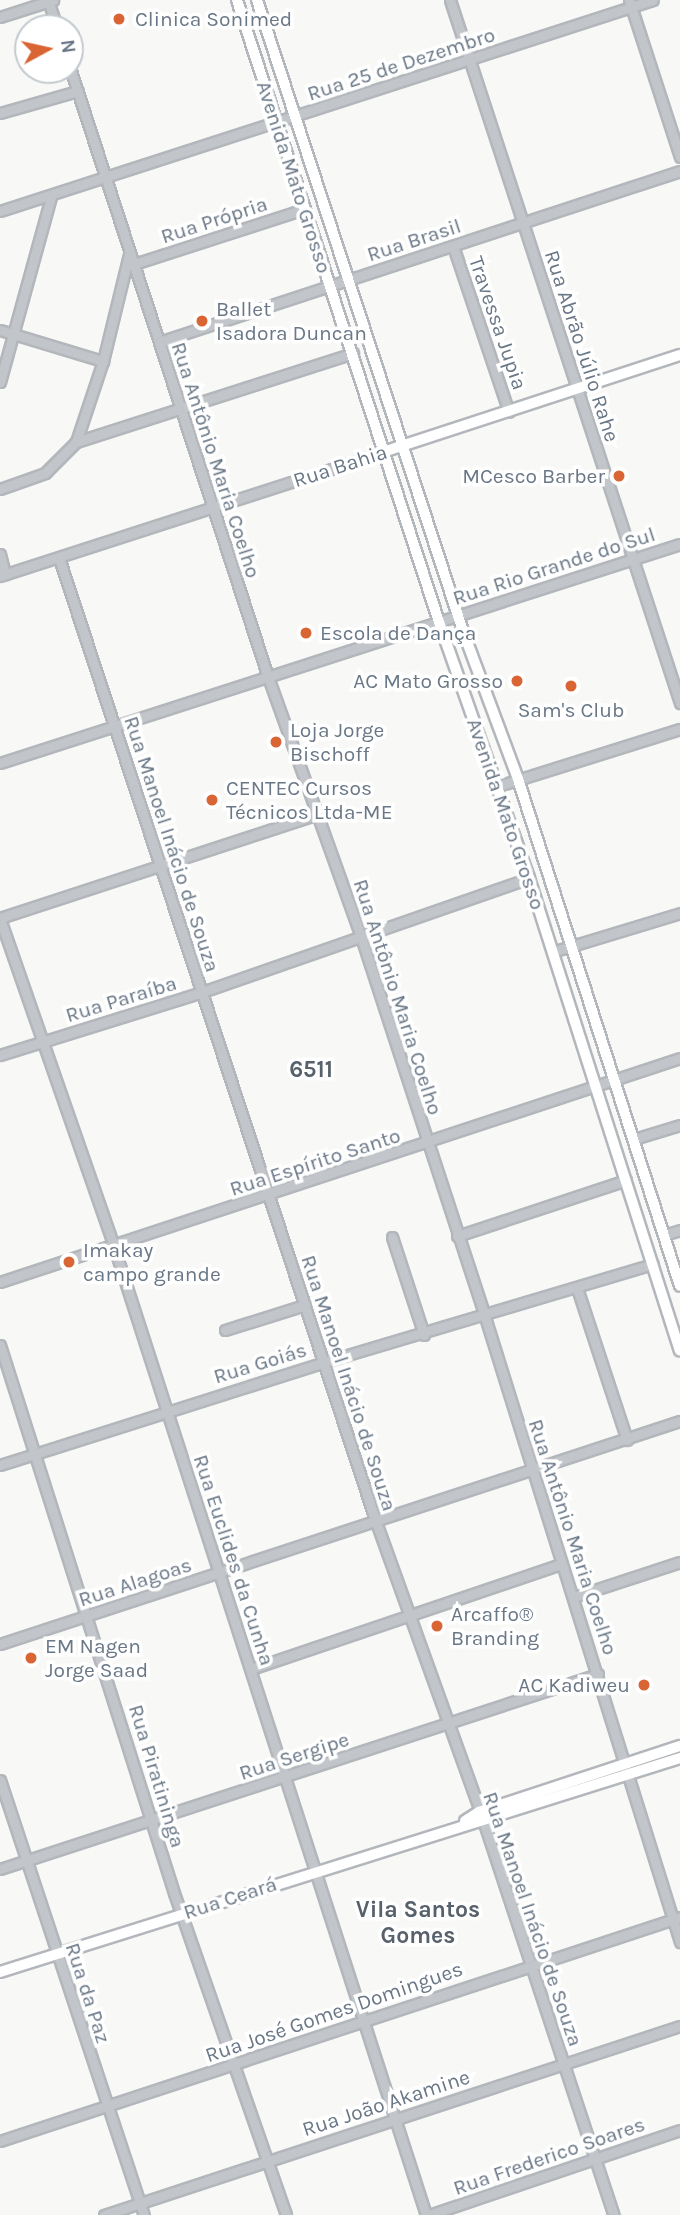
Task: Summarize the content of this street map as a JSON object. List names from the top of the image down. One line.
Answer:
{"streets":{"main road":["Avenida Mato Grosso","Rua Bahia","Rua Ceará"],"street":["Rua 25 de Dezembro","Rua Própria","Rua Brasil","Travessa Jupia","Rua Abrão Júlio Rahe","Rua Antônio Maria Coelho","Rua Rio Grande do Sul","Rua Manoel Inácio de Souza","Rua Paraíba","Rua Espírito Santo","Rua Goiás","Rua Euclides da Cunha","Rua Alagoas","Rua Sergipe","Rua Piratininga","Rua da Paz","Rua José Gomes Domingues","Rua João Akamine","Rua Frederico Soares"]},"crossings":[["Rua 25 de Dezembro","Avenida Mato Grosso"],["Rua 25 de Dezembro","Rua Abrão Júlio Rahe"],["Rua 25 de Dezembro","Rua Antônio Maria Coelho"],["Avenida Mato Grosso","Rua Própria"],["Avenida Mato Grosso","Rua Brasil"],["Avenida Mato Grosso","Rua Bahia"],["Avenida Mato Grosso","Rua Rio Grande do Sul"],["Avenida Mato Grosso","Rua Paraíba"],["Avenida Mato Grosso","Rua Espírito Santo"],["Avenida Mato Grosso","Rua Goiás"],["Rua Própria","Rua Antônio Maria Coelho"],["Rua Brasil","Travessa Jupia"],["Rua Brasil","Rua Abrão Júlio Rahe"],["Rua Brasil","Rua Antônio Maria Coelho"],["Travessa Jupia","Rua Bahia"],["Rua Abrão Júlio Rahe","Rua Bahia"],["Rua Abrão Júlio Rahe","Rua Rio Grande do Sul"],["Rua Antônio Maria Coelho","Rua Bahia"],["Rua Antônio Maria Coelho","Rua Rio Grande do Sul"],["Rua Antônio Maria Coelho","Rua Paraíba"],["Rua Antônio Maria Coelho","Rua Espírito Santo"],["Rua Antônio Maria Coelho","Rua Goiás"],["Rua Antônio Maria Coelho","Rua Alagoas"],["Rua Antônio Maria Coelho","Rua Sergipe"],["Rua Antônio Maria Coelho","Rua Ceará"],["Rua Antônio Maria Coelho","Rua José Gomes Domingues"],["Rua Bahia","Rua Manoel Inácio de Souza"],["Rua Rio Grande do Sul","Rua Manoel Inácio de Souza"],["Rua Manoel Inácio de Souza","Rua Paraíba"],["Rua Manoel Inácio de Souza","Rua Espírito Santo"],["Rua Manoel Inácio de Souza","Rua Goiás"],["Rua Manoel Inácio de Souza","Rua Alagoas"],["Rua Manoel Inácio de Souza","Rua Sergipe"],["Rua Manoel Inácio de Souza","Rua Ceará"],["Rua Manoel Inácio de Souza","Rua José Gomes Domingues"],["Rua Manoel Inácio de Souza","Rua João Akamine"],["Rua Manoel Inácio de Souza","Rua Frederico Soares"],["Rua Paraíba","Rua Euclides da Cunha"],["Rua Espírito Santo","Rua Euclides da Cunha"],["Rua Goiás","Rua Euclides da Cunha"],["Rua Goiás","Rua Piratininga"],["Rua Euclides da Cunha","Rua Alagoas"],["Rua Euclides da Cunha","Rua Sergipe"],["Rua Euclides da Cunha","Rua Ceará"],["Rua Euclides da Cunha","Rua José Gomes Domingues"],["Rua Euclides da Cunha","Rua João Akamine"],["Rua Euclides da Cunha","Rua Frederico Soares"],["Rua Alagoas","Rua Piratininga"],["Rua Sergipe","Rua Piratininga"],["Rua Sergipe","Rua da Paz"],["Rua Piratininga","Rua Ceará"],["Rua Piratininga","Rua José Gomes Domingues"],["Rua Piratininga","Rua João Akamine"],["Rua Ceará","Rua da Paz"],["Rua da Paz","Rua José Gomes Domingues"],["Rua da Paz","Rua João Akamine"]],"districts":["6511","Vila Santos Gomes"],"places":["Clinica Sonimed","Ballet Isadora Duncan","MCesco Barber","Escola de Dança","AC Mato Grosso","Sam's Club","Loja Jorge Bischoff","CENTEC Cursos Técnicos Ltda-ME","Imakay campo grande","Arcaffo® Branding","EM Nagen Jorge Saad","AC Kadiweu"],"north":"right"}
